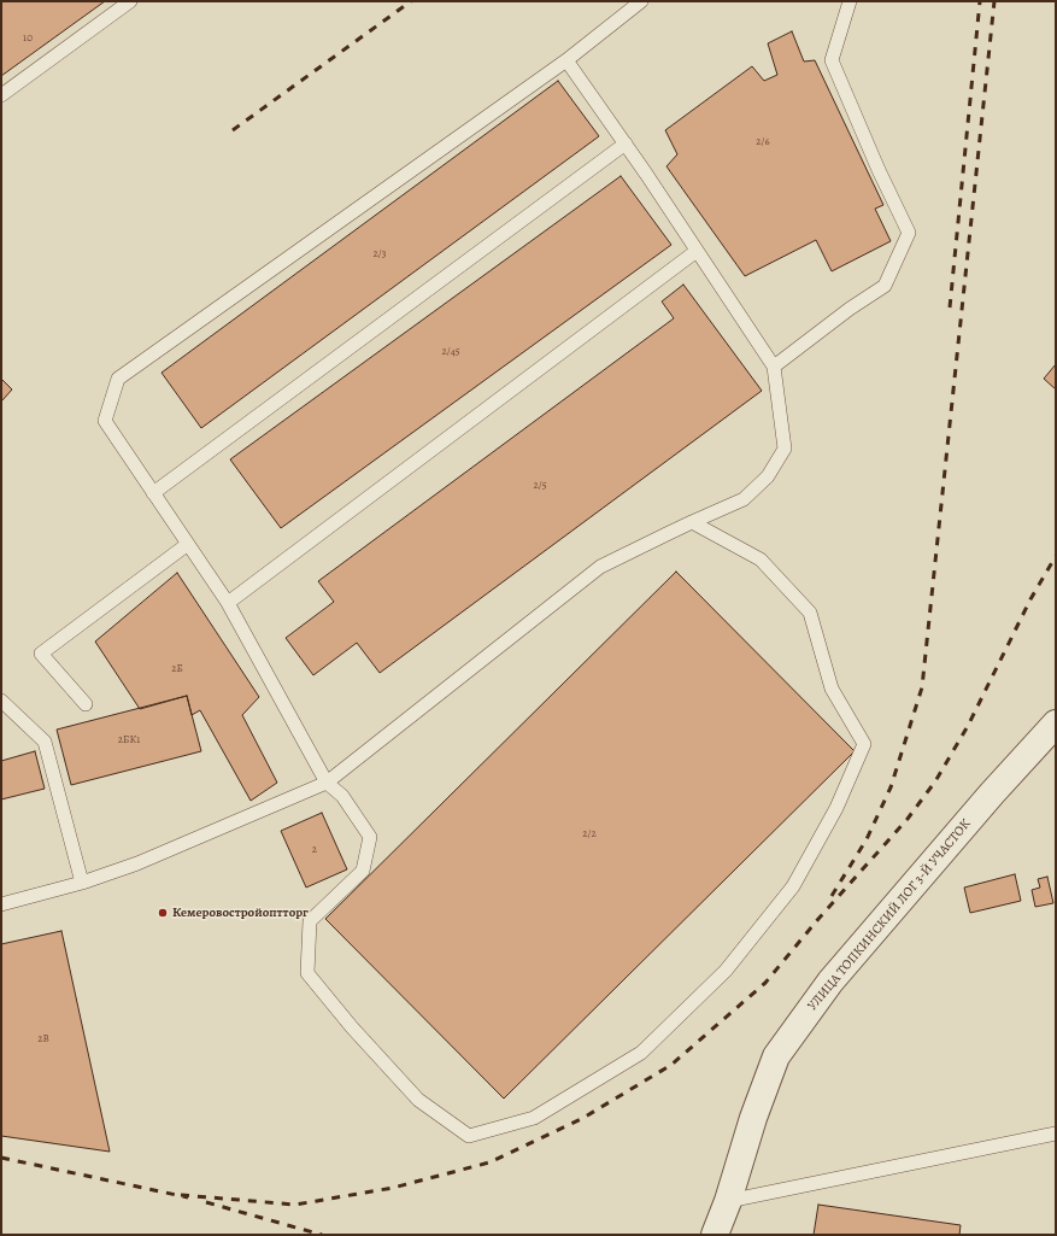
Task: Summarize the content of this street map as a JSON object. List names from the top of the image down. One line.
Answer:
{"streets":{"street":["УЛИЦА ТОПКИНСКИЙ ЛОГ 3-Й УЧАСТОК"]},"places":["Кемеровостройоптторг"],"house_numbers":["10","2/6","2/3","2/45","2/5","2Б","2БК1","2/2","2","2В"]}
